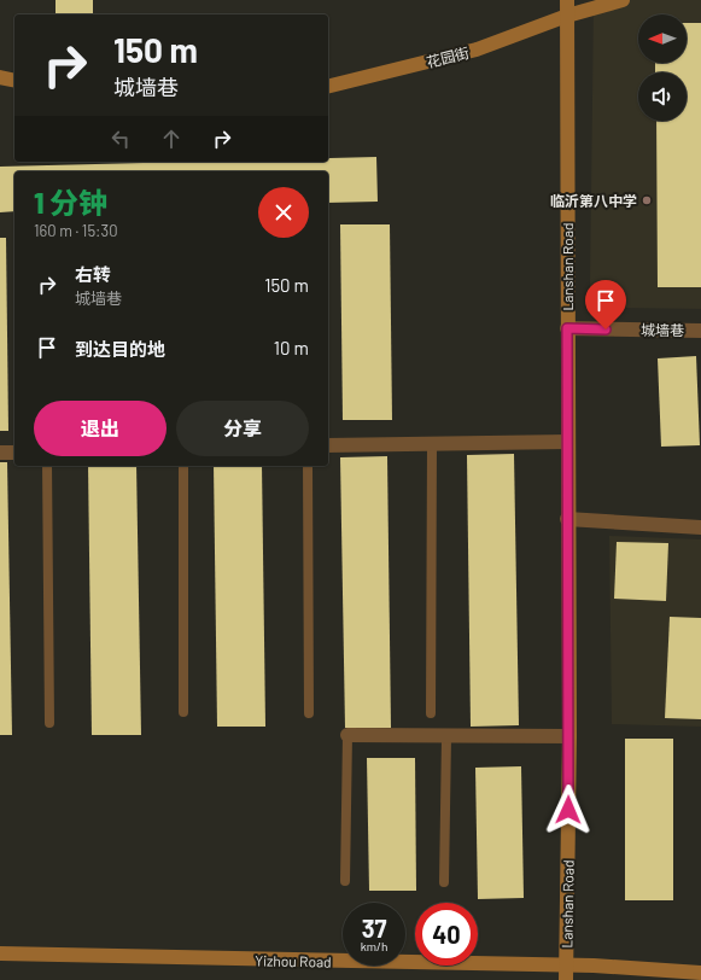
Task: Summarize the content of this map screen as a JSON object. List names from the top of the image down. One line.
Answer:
{"streets":{"street":["花园街","Lanshan Road","城墙巷","Yizhou Road"]},"crossings":[["花园街","Lanshan Road"],["Lanshan Road","城墙巷"],["Lanshan Road","Yizhou Road"]],"places":["临沂第八中学"],"north":"left","page":{"turn":["150 m","城墙巷"],"heading":["1 分钟","160 m · 15:30"],"list":[{"name":"右转","note":"城墙巷","value":"150 m"},{"name":"到达目的地","value":"10 m"}],"buttons":["退出","分享"],"speed":"37 km/h","limit":"40"}}
